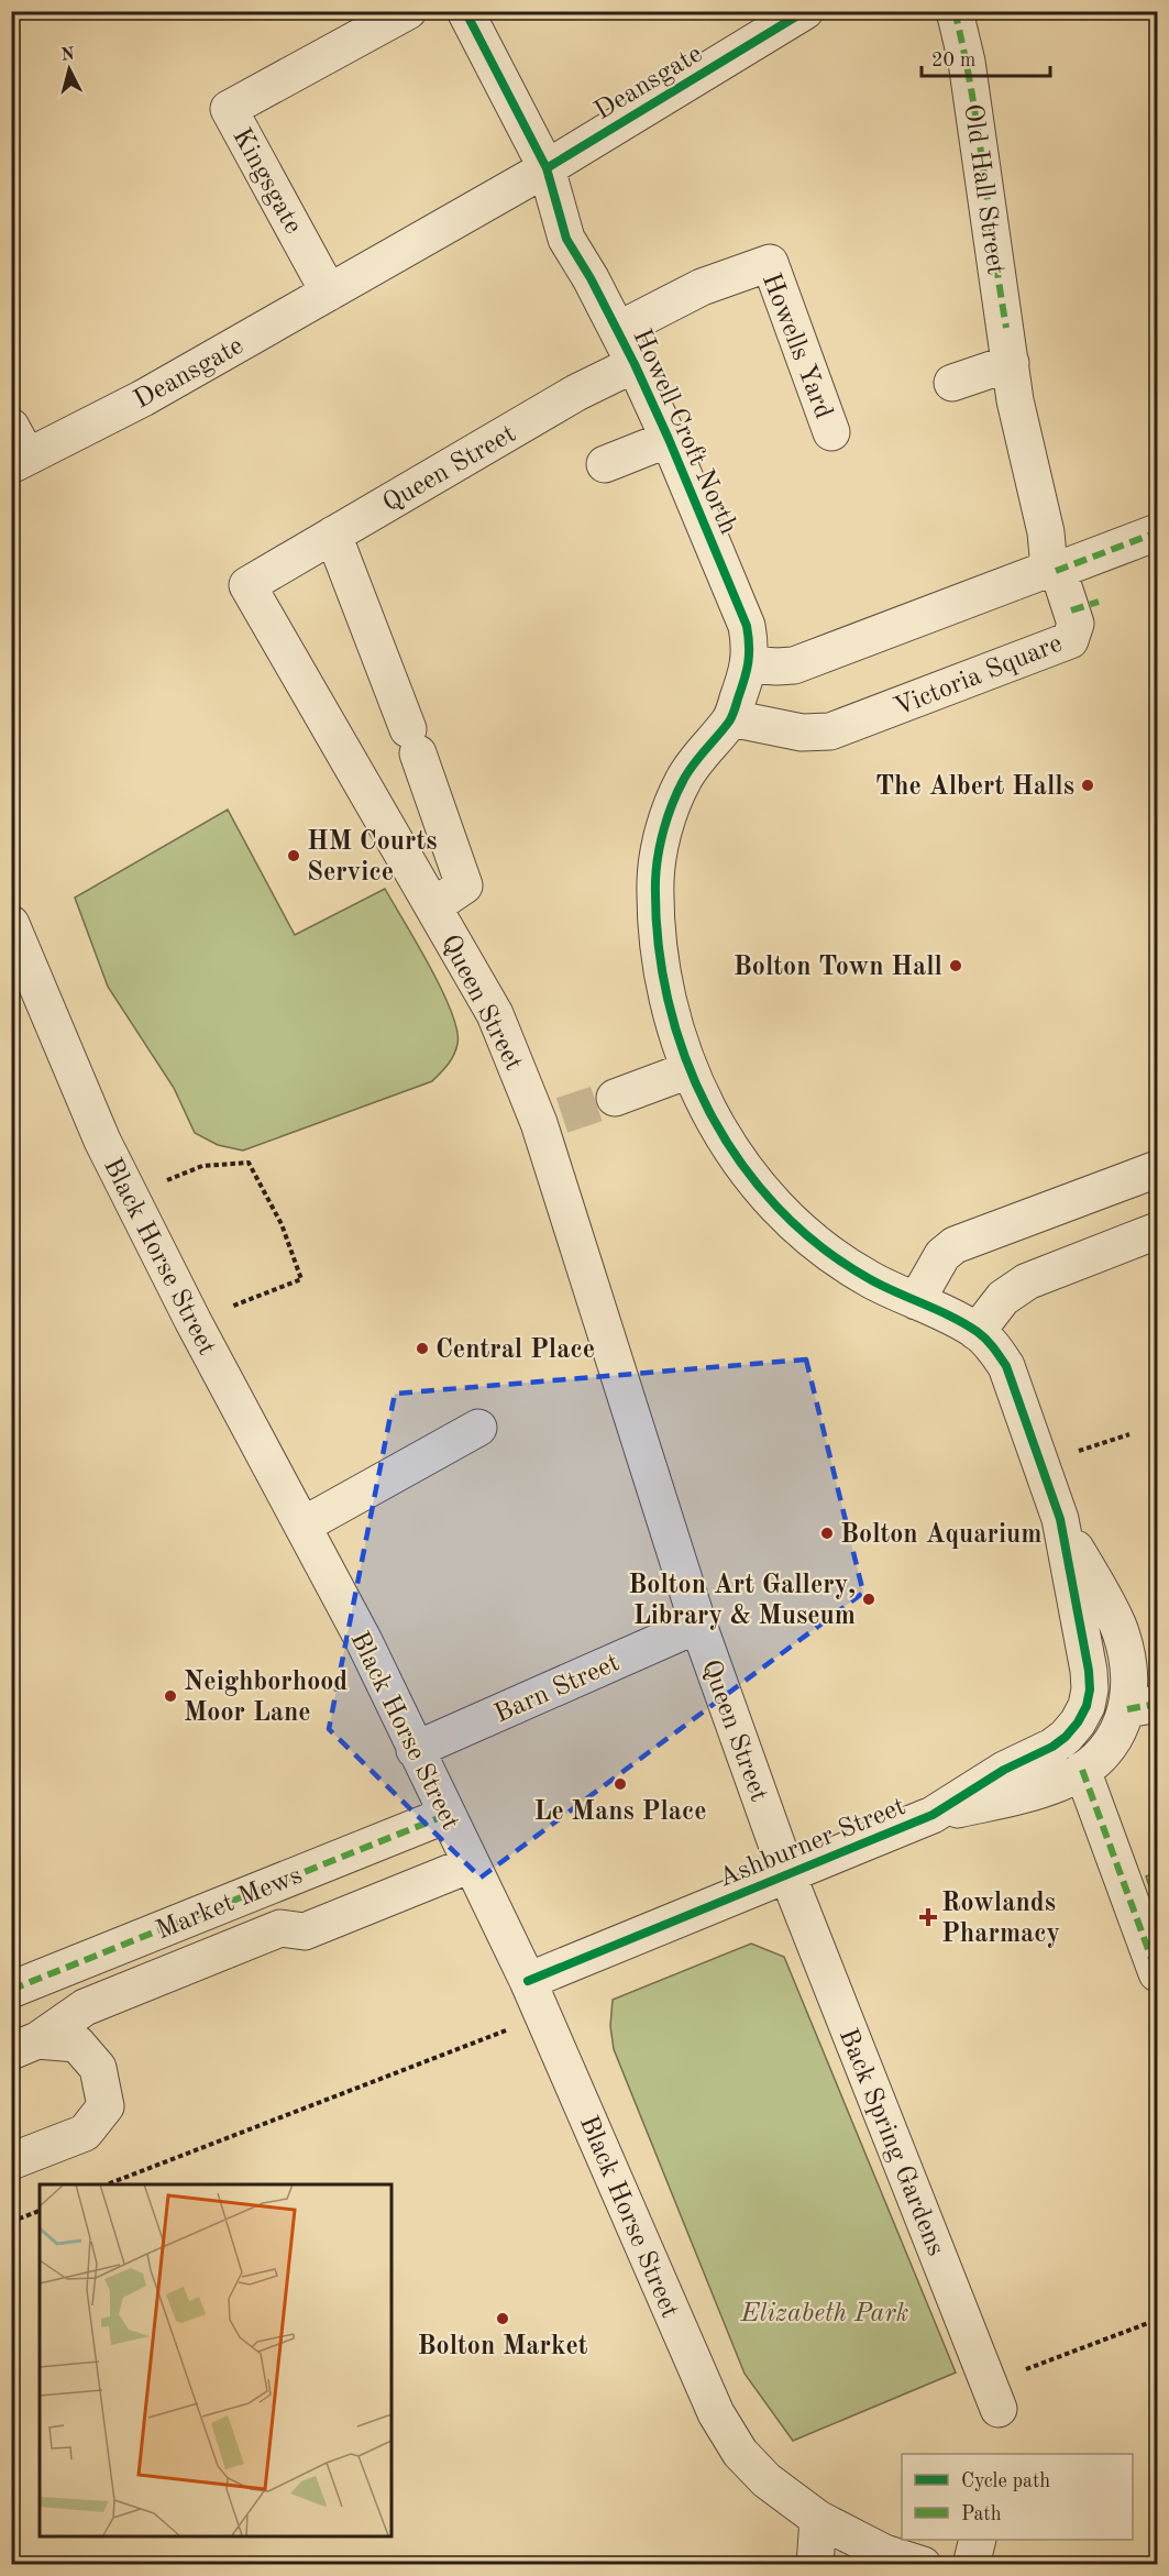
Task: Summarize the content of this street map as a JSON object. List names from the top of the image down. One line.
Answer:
{"streets":{"street":["Deansgate","Kingsgate","Old Hall Street","Howells Yard","Howell Croft North","Queen Street","Victoria Square","Black Horse Street","Barn Street","Ashburner Street","Market Mews","Back Spring Gardens"]},"crossings":[["Deansgate","Kingsgate"],["Deansgate","Howell Croft North"],["Old Hall Street","Victoria Square"],["Howells Yard","Howell Croft North"],["Howell Croft North","Queen Street"],["Howell Croft North","Victoria Square"],["Howell Croft North","Ashburner Street"],["Queen Street","Barn Street"],["Queen Street","Ashburner Street"],["Queen Street","Back Spring Gardens"],["Black Horse Street","Barn Street"],["Black Horse Street","Ashburner Street"],["Black Horse Street","Market Mews"],["Ashburner Street","Back Spring Gardens"]],"parks":["Elizabeth Park"],"places":{"other":["The Albert Halls","HM Courts Service","Bolton Town Hall","Central Place","Bolton Aquarium","Bolton Art Gallery, Library & Museum","Neighborhood Moor Lane","Le Mans Place","Bolton Market"],"health":["Rowlands Pharmacy"]},"legend":["Cycle path","Path"],"scale_bar":"20 m","north":"top"}
